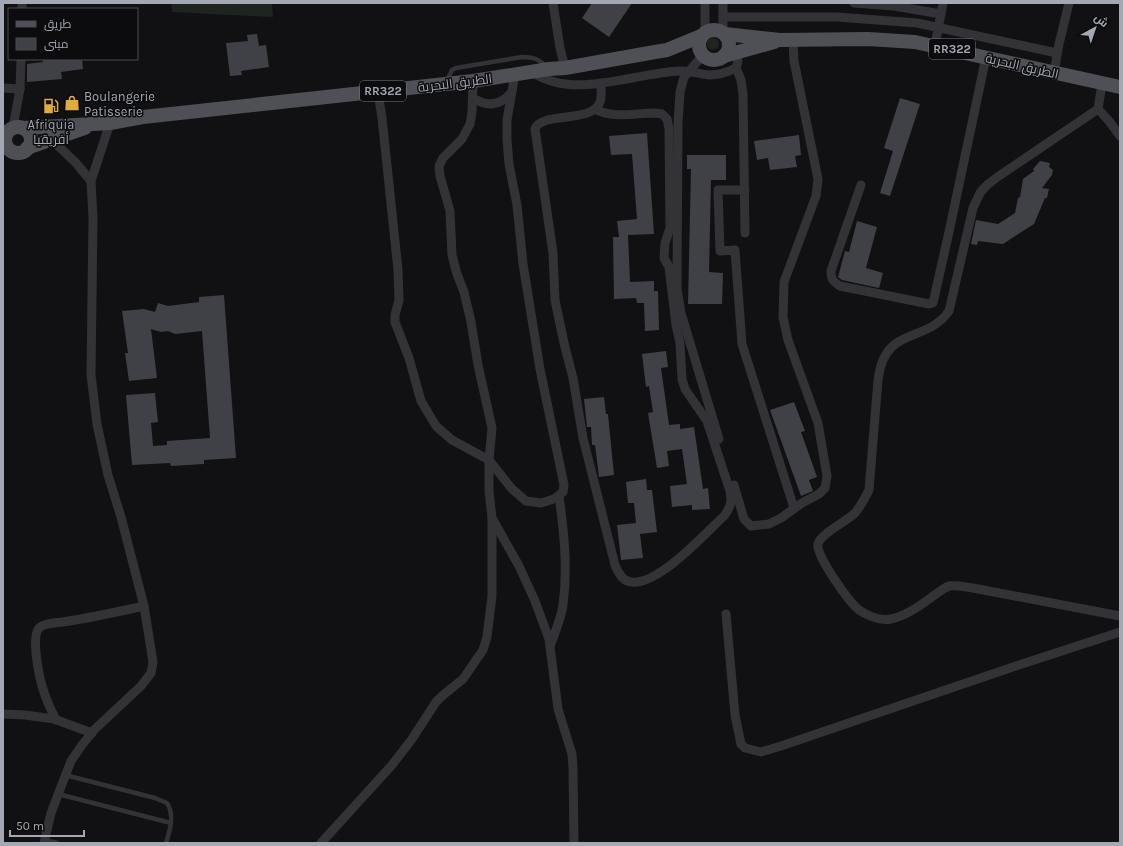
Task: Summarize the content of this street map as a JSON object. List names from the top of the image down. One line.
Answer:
{"streets":{"main road":["RR322","الطريق البحرية"]},"crossings":[["RR322","الطريق البحرية"]],"places":{"shop":["Boulangerie Patisserie"],"fuel station":["Afriquia أفريقيا"]},"legend":["طريق","مبنى"],"scale_bar":"50 m","north":"top right"}
